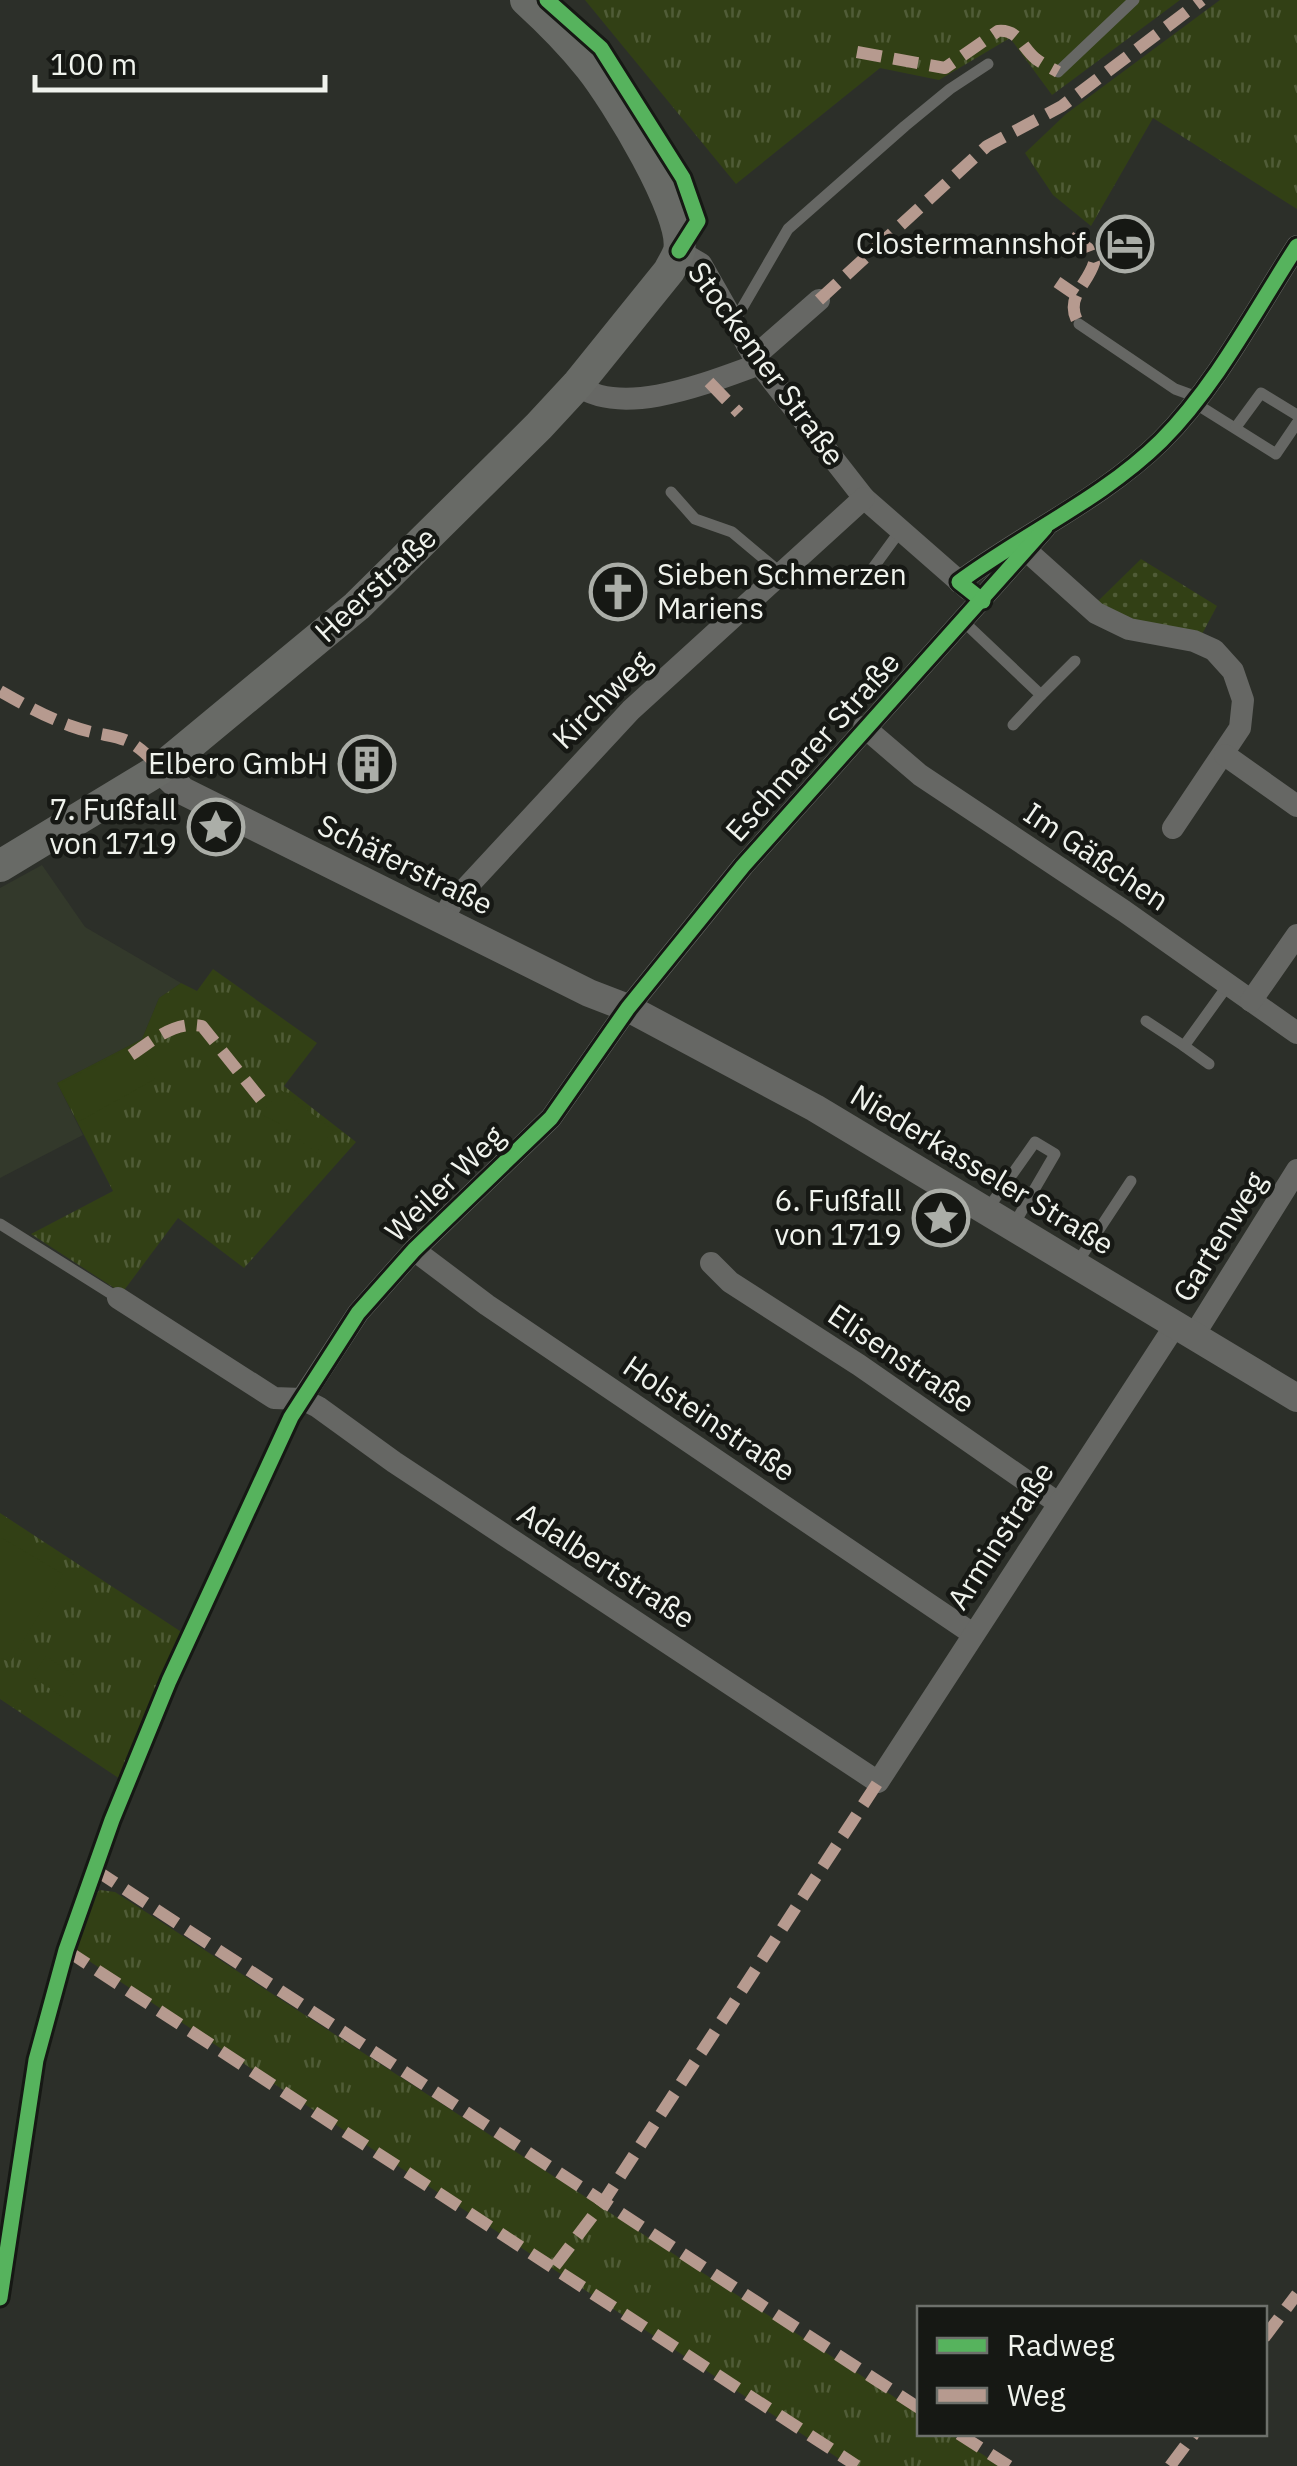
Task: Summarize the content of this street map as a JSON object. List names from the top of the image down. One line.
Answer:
{"streets":{"main road":["Stockemer Straße","Heerstraße"],"street":["Kirchweg","Eschmarer Straße","Im Gäßchen","Schäferstraße","Niederkasseler Straße","Weiler Weg","Gartenweg","Elisenstraße","Holsteinstraße","Arminstraße","Adalbertstraße"]},"crossings":[["Stockemer Straße","Heerstraße"],["Stockemer Straße","Kirchweg"],["Stockemer Straße","Eschmarer Straße"],["Heerstraße","Schäferstraße"],["Kirchweg","Schäferstraße"],["Eschmarer Straße","Im Gäßchen"],["Eschmarer Straße","Schäferstraße"],["Eschmarer Straße","Niederkasseler Straße"],["Eschmarer Straße","Weiler Weg"],["Schäferstraße","Niederkasseler Straße"],["Schäferstraße","Weiler Weg"],["Niederkasseler Straße","Weiler Weg"],["Niederkasseler Straße","Gartenweg"],["Niederkasseler Straße","Arminstraße"],["Weiler Weg","Holsteinstraße"],["Weiler Weg","Adalbertstraße"],["Gartenweg","Arminstraße"],["Elisenstraße","Arminstraße"],["Holsteinstraße","Arminstraße"],["Arminstraße","Adalbertstraße"]],"places":{"hotel":["Clostermannshof"],"church":["Sieben Schmerzen Mariens"],"building":["Elbero GmbH"],"place":["7. Fußfall von 1719","6. Fußfall von 1719"]},"legend":["Radweg","Weg"],"scale_bar":"100 m"}
